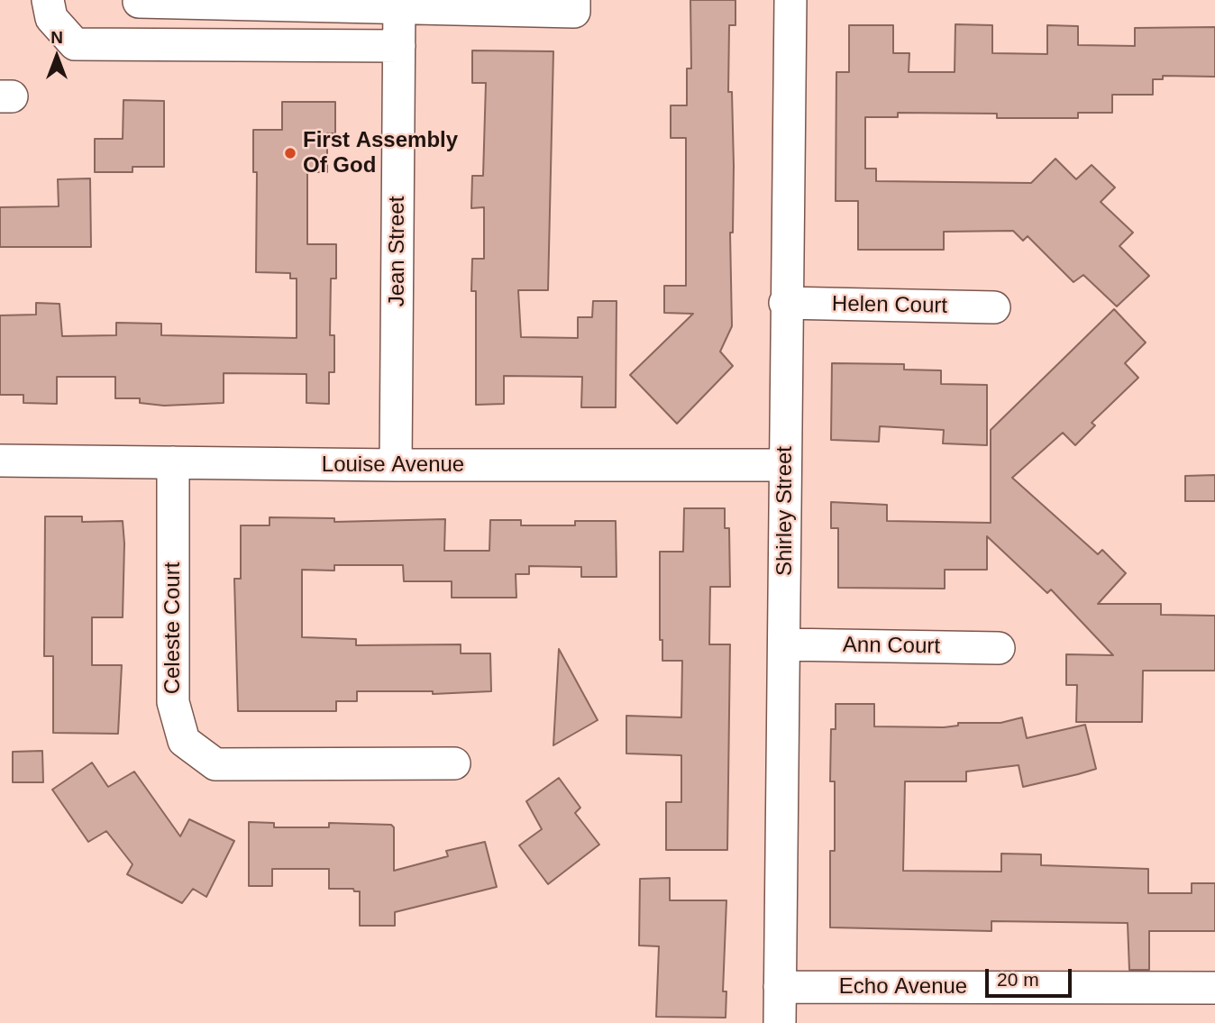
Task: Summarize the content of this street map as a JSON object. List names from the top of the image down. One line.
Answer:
{"streets":{"street":["Jean Street","Helen Court","Louise Avenue","Shirley Street","Celeste Court","Ann Court","Echo Avenue"]},"crossings":[["Jean Street","Louise Avenue"],["Helen Court","Shirley Street"],["Louise Avenue","Shirley Street"],["Louise Avenue","Celeste Court"],["Shirley Street","Ann Court"],["Shirley Street","Echo Avenue"]],"places":["First Assembly Of God"],"scale_bar":"20 m","north":"top"}
